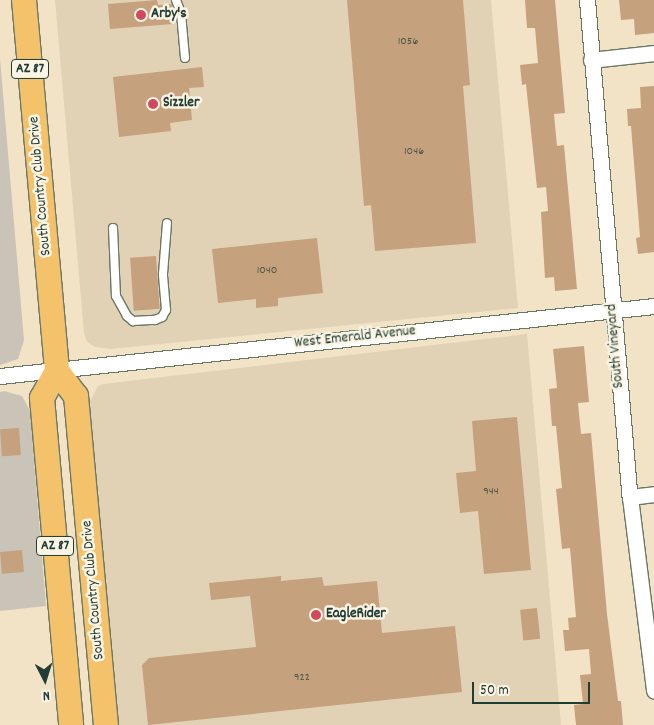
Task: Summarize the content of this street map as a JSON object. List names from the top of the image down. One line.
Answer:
{"streets":{"main road":["AZ 87","South Country Club Drive"],"street":["West Emerald Avenue","South Vineyard"]},"crossings":[["AZ 87","South Country Club Drive"],["AZ 87","West Emerald Avenue"],["South Country Club Drive","West Emerald Avenue"],["West Emerald Avenue","South Vineyard"]],"places":["Arby's","Sizzler","EagleRider"],"house_numbers":["1056","1046","1040","944","922"],"scale_bar":"50 m","north":"bottom"}
